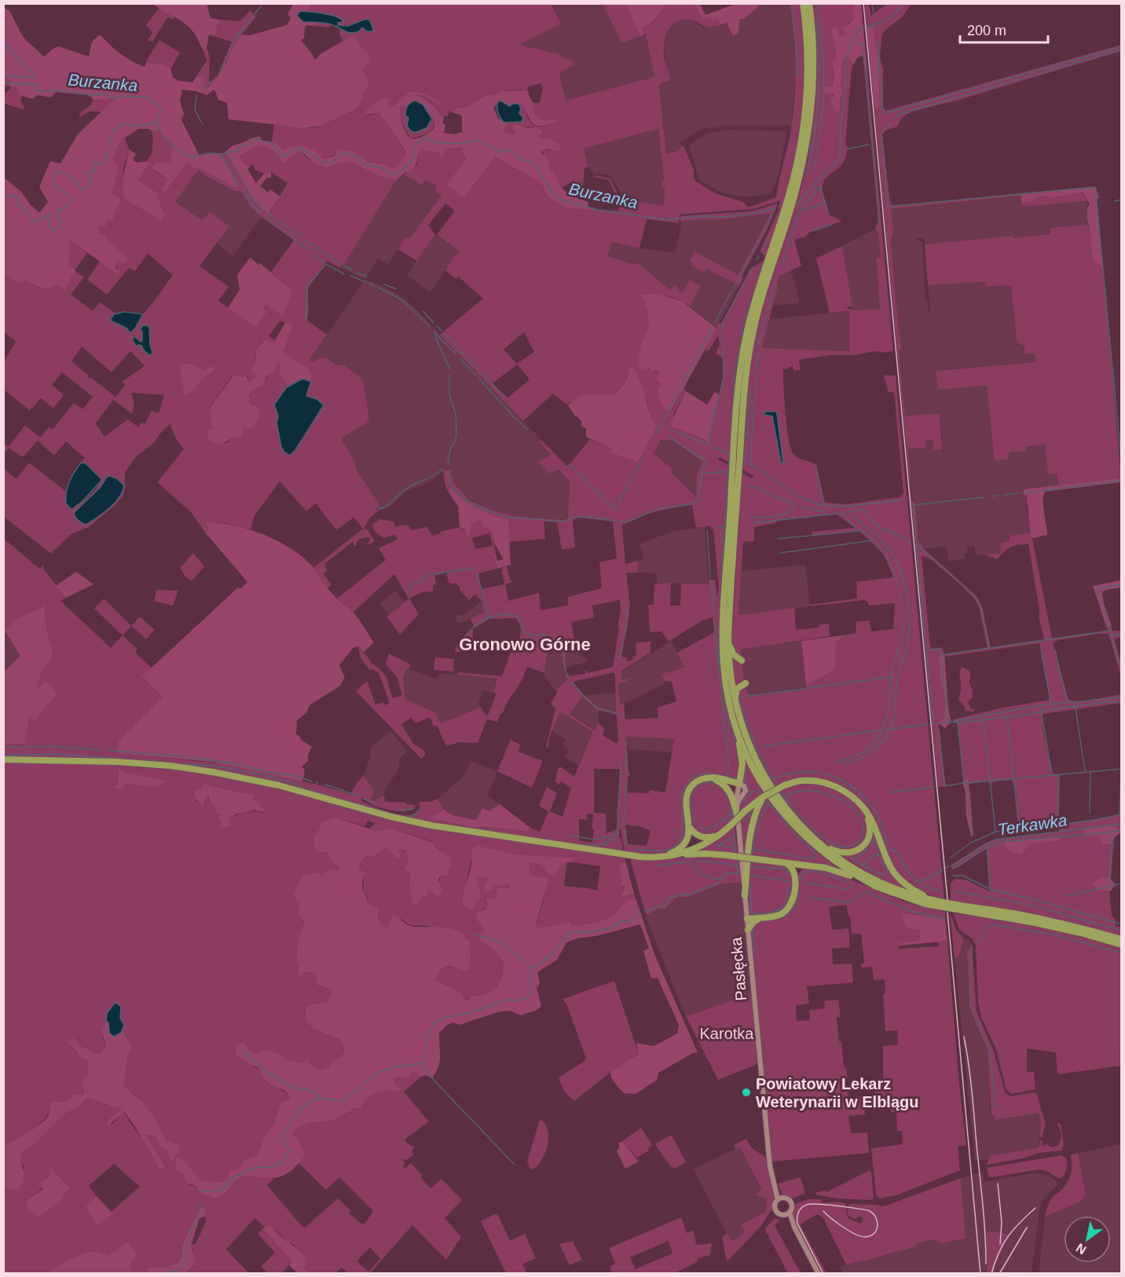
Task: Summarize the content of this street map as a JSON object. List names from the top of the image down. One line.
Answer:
{"streets":{"main road":["Pasłęcka"]},"districts":["Gronowo Górne"],"water":["Burzanka","Terkawka"],"parks":["Karotka"],"places":["Powiatowy Lekarz Weterynarii w Elblągu"],"scale_bar":"200 m","north":"bottom left"}
